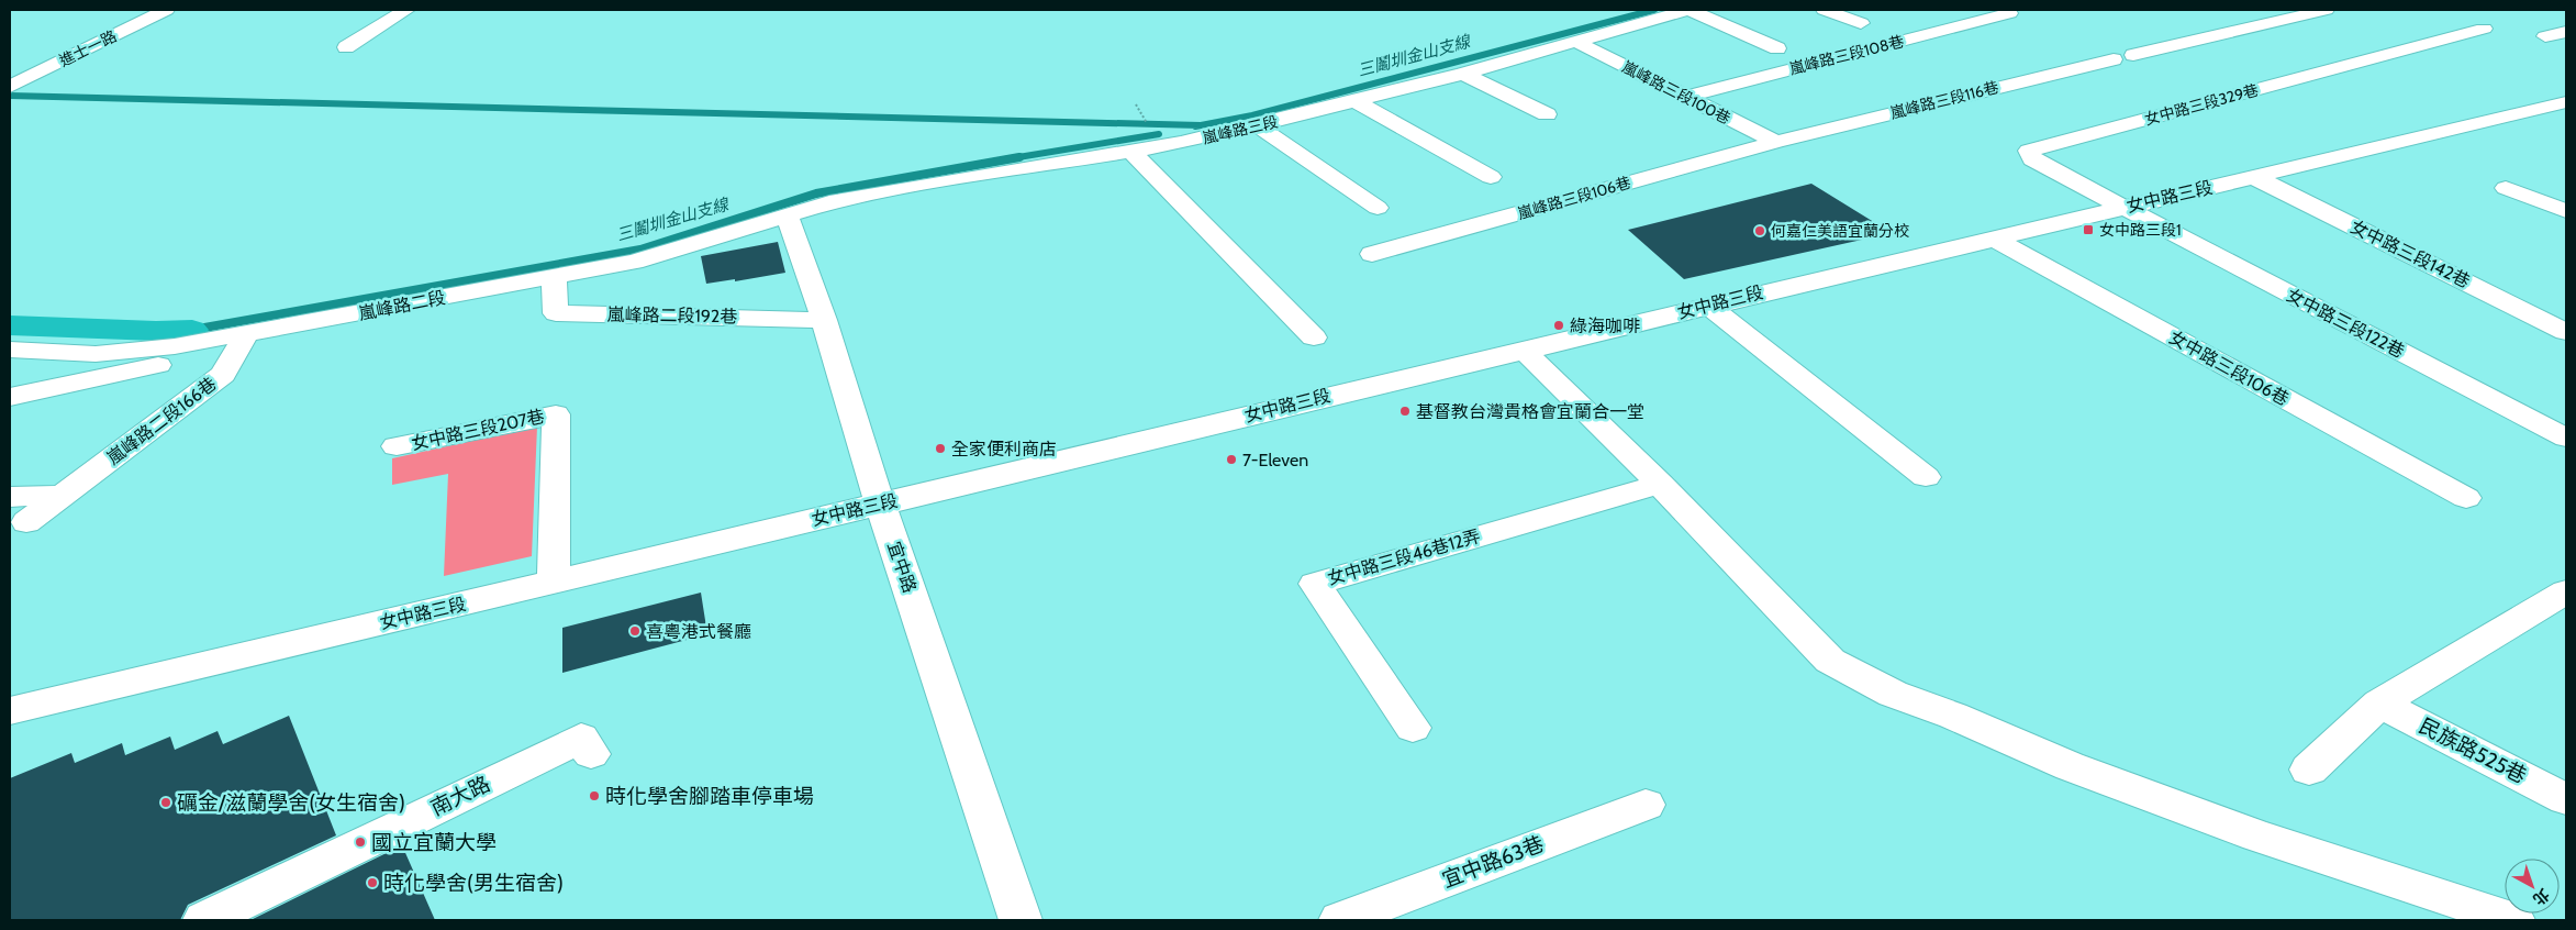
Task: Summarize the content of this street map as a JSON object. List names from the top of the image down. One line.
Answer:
{"streets":{"street":["進士一路","嵐峰路三段108巷","嵐峰路三段100巷","嵐峰路三段116巷","女中路三段329巷","嵐峰路三段","女中路三段","嵐峰路三段106巷","女中路三段142巷","嵐峰路二段","嵐峰路二段192巷","女中路三段122巷","女中路三段106巷","嵐峰路二段166巷","女中路三段207巷","女中路三段46巷12弄","宜中路","民族路525巷","南大路","宜中路63巷"]},"crossings":[["嵐峰路三段108巷","嵐峰路三段100巷"],["嵐峰路三段100巷","嵐峰路三段116巷"],["嵐峰路三段100巷","嵐峰路三段"],["嵐峰路三段100巷","嵐峰路三段106巷"],["嵐峰路三段116巷","嵐峰路三段106巷"],["女中路三段329巷","女中路三段"],["女中路三段329巷","女中路三段122巷"],["嵐峰路三段","嵐峰路二段"],["嵐峰路三段","宜中路"],["女中路三段","女中路三段142巷"],["女中路三段","女中路三段122巷"],["女中路三段","女中路三段106巷"],["女中路三段","女中路三段207巷"],["女中路三段","宜中路"],["嵐峰路二段","嵐峰路二段192巷"],["嵐峰路二段","嵐峰路二段166巷"],["嵐峰路二段","宜中路"],["嵐峰路二段192巷","宜中路"]],"water":["三鬮圳金山支線"],"places":{"transit":["女中路三段1"],"other":["何嘉仁美語宜蘭分校","綠海咖啡","基督教台灣貴格會宜蘭合一堂","全家便利商店","7-Eleven","喜粵港式餐廳","時化學舍腳踏車停車場","礪金/滋蘭學舍(女生宿舍)","國立宜蘭大學","時化學舍(男生宿舍)"]},"north":"bottom right"}
